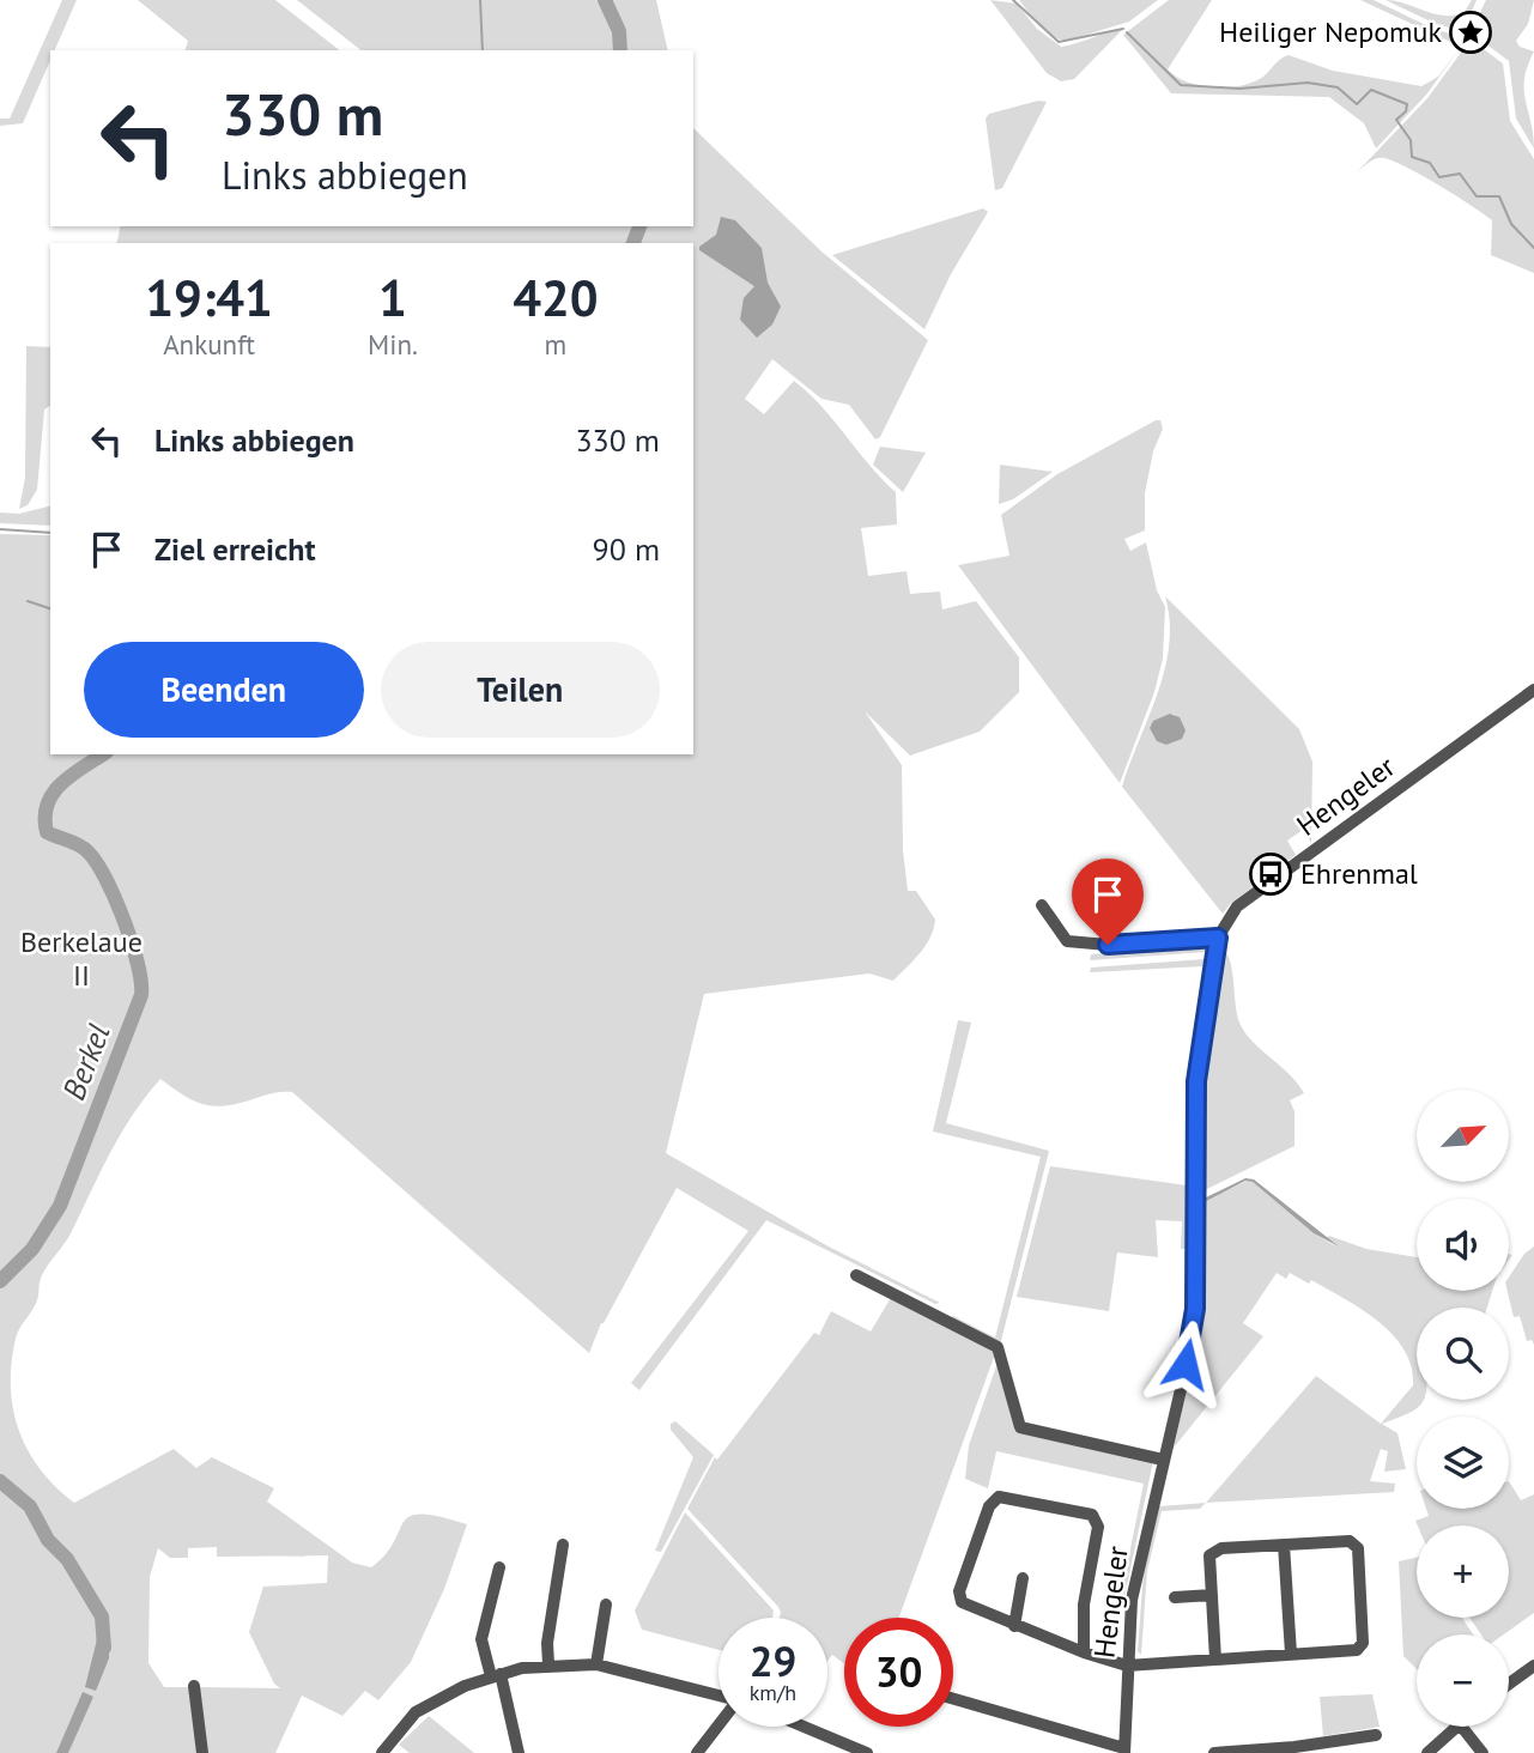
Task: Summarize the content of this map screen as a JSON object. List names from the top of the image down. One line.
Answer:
{"streets":{"street":["Hengeler"]},"water":["Berkel"],"parks":["Berkelaue II"],"places":{"place":["Heiliger Nepomuk"],"bus stop":["Ehrenmal"]},"north":"top right","page":{"turn":["330 m","Links abbiegen"],"eta":["19:41","Ankunft","1","Min.","420","m"],"list":[{"name":"Links abbiegen","value":"330 m"},{"name":"Ziel erreicht","value":"90 m"}],"buttons":["Beenden","Teilen"],"map_buttons":["+","−"],"speed":"29 km/h","limit":"30"}}
